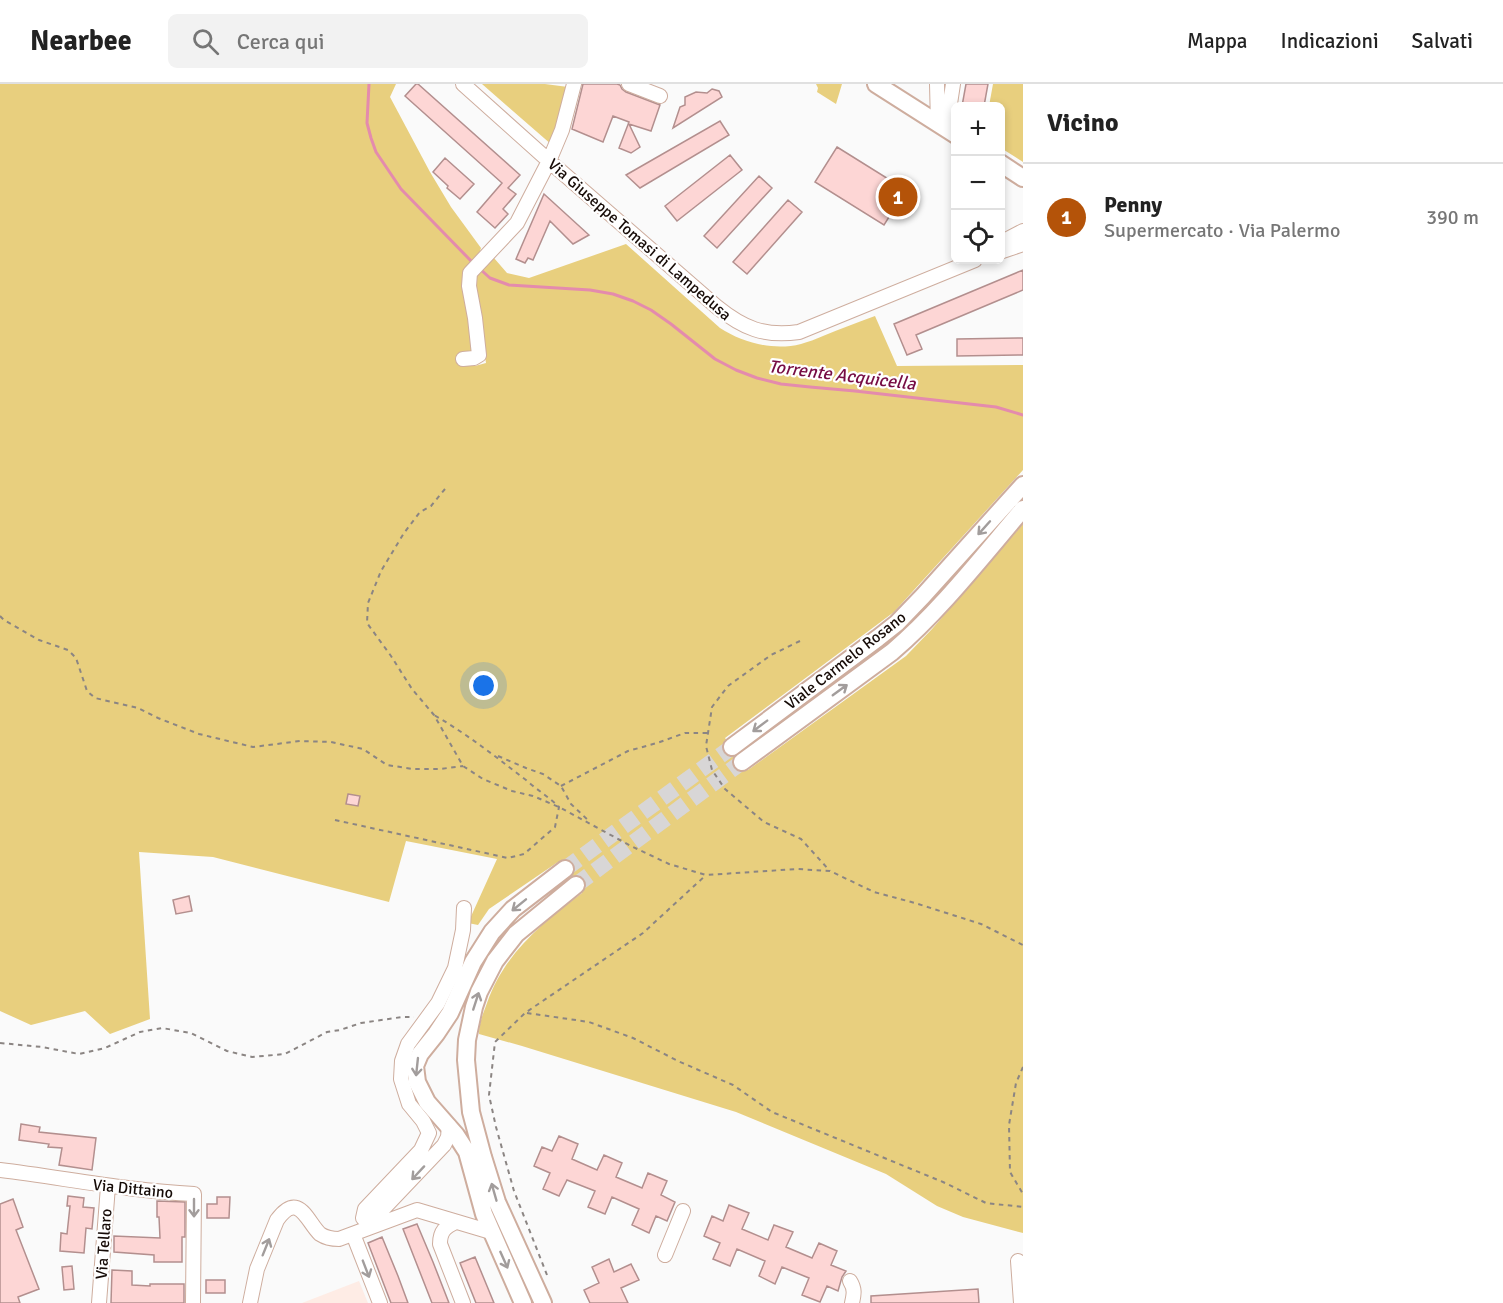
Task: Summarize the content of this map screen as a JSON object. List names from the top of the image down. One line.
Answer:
{"streets":{"main road":["Viale Carmelo Rosano"],"street":["Via Giuseppe Tomasi di Lampedusa","Via Dittaino","Via Tellaro"]},"crossings":[["Via Dittaino","Via Tellaro"]],"water":["Torrente Acquicella"],"page":{"header":"Nearbee","search":"Cerca qui","nav":["Mappa","Indicazioni","Salvati"],"heading":"Vicino","map_buttons":["+","−"],"list":[{"mark":"1","name":"Penny","note":"Supermercato · Via Palermo","value":"390 m"}],"pins":"1"}}
